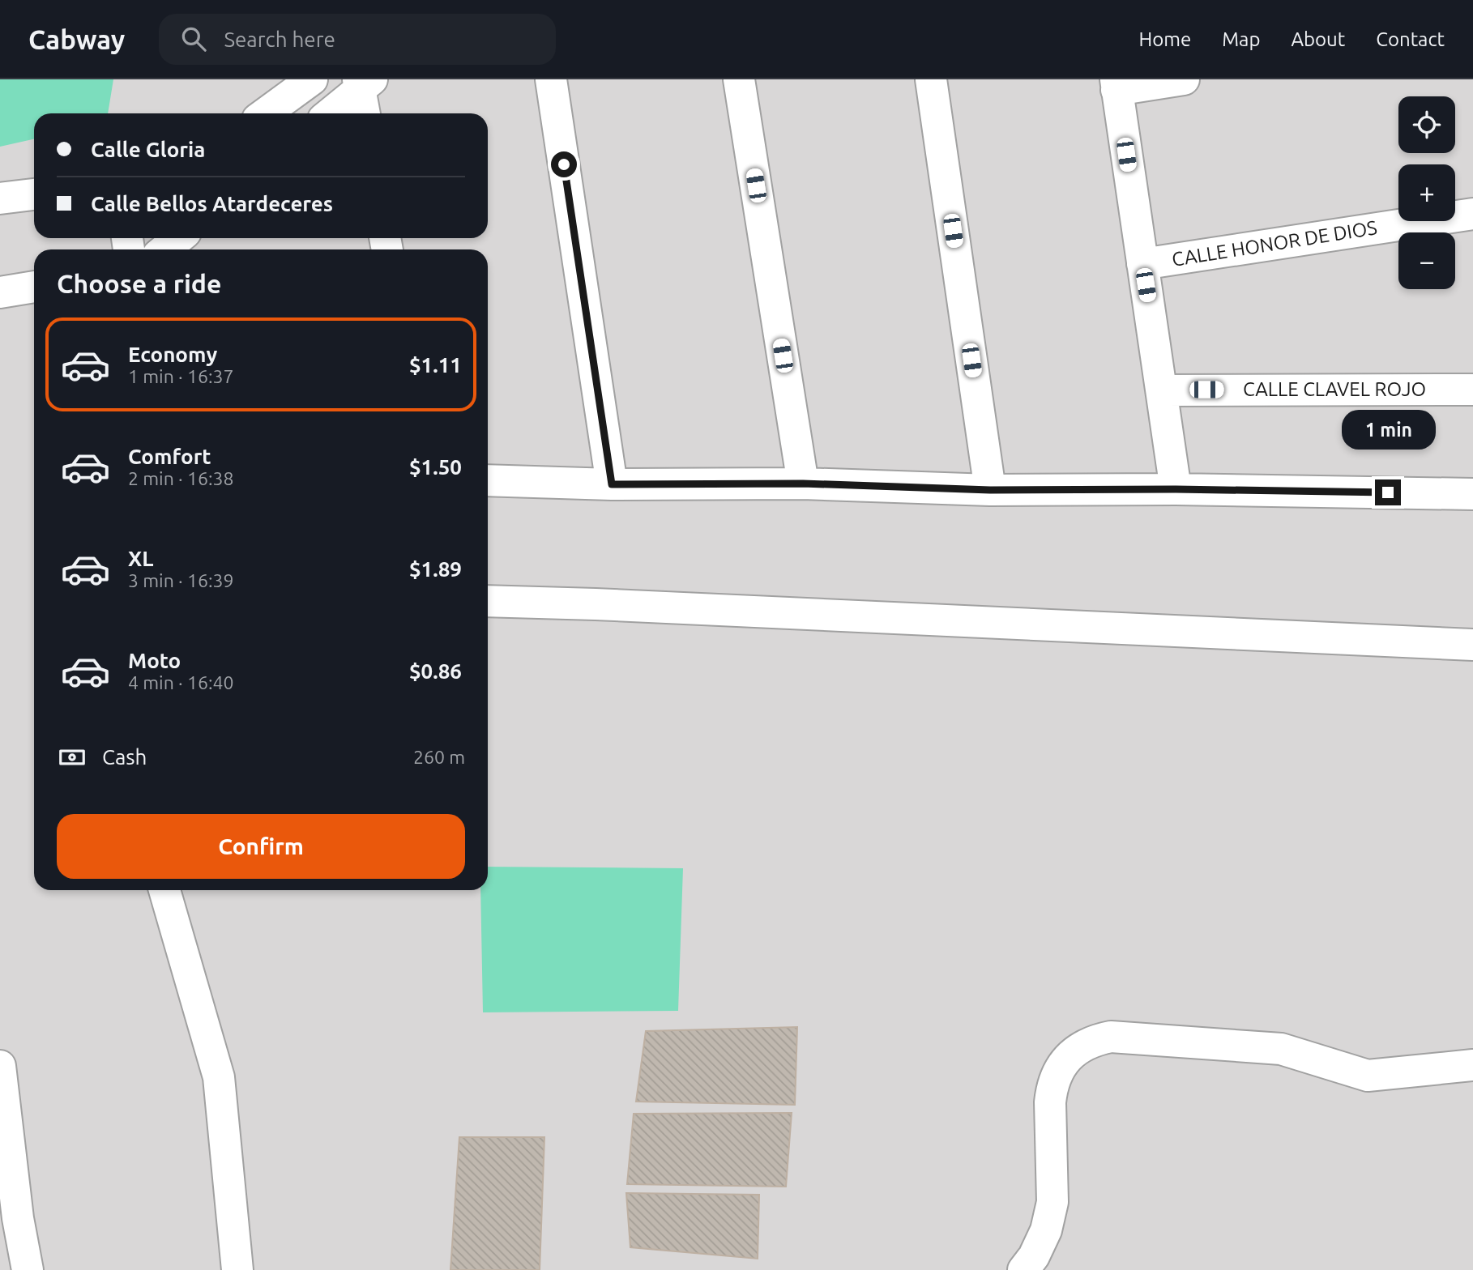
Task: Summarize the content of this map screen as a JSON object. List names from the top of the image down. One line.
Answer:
{"streets":{"street":["CALLE HONOR DE DIOS","CALLE CLAVEL ROJO"]},"page":{"header":"Cabway","search":"Search here","nav":["Home","Map","About","Contact"],"map_buttons":["+","−"],"banner":["Calle Gloria","Calle Bellos Atardeceres"],"heading":"Choose a ride","list":[{"name":"Economy","note":"1 min · 16:37","value":"$1.11"},{"name":"Comfort","note":"2 min · 16:38","value":"$1.50"},{"name":"XL","note":"3 min · 16:39","value":"$1.89"},{"name":"Moto","note":"4 min · 16:40","value":"$0.86"}],"bubble":"1 min","pay":["Cash","260 m"],"buttons":"Confirm"}}
